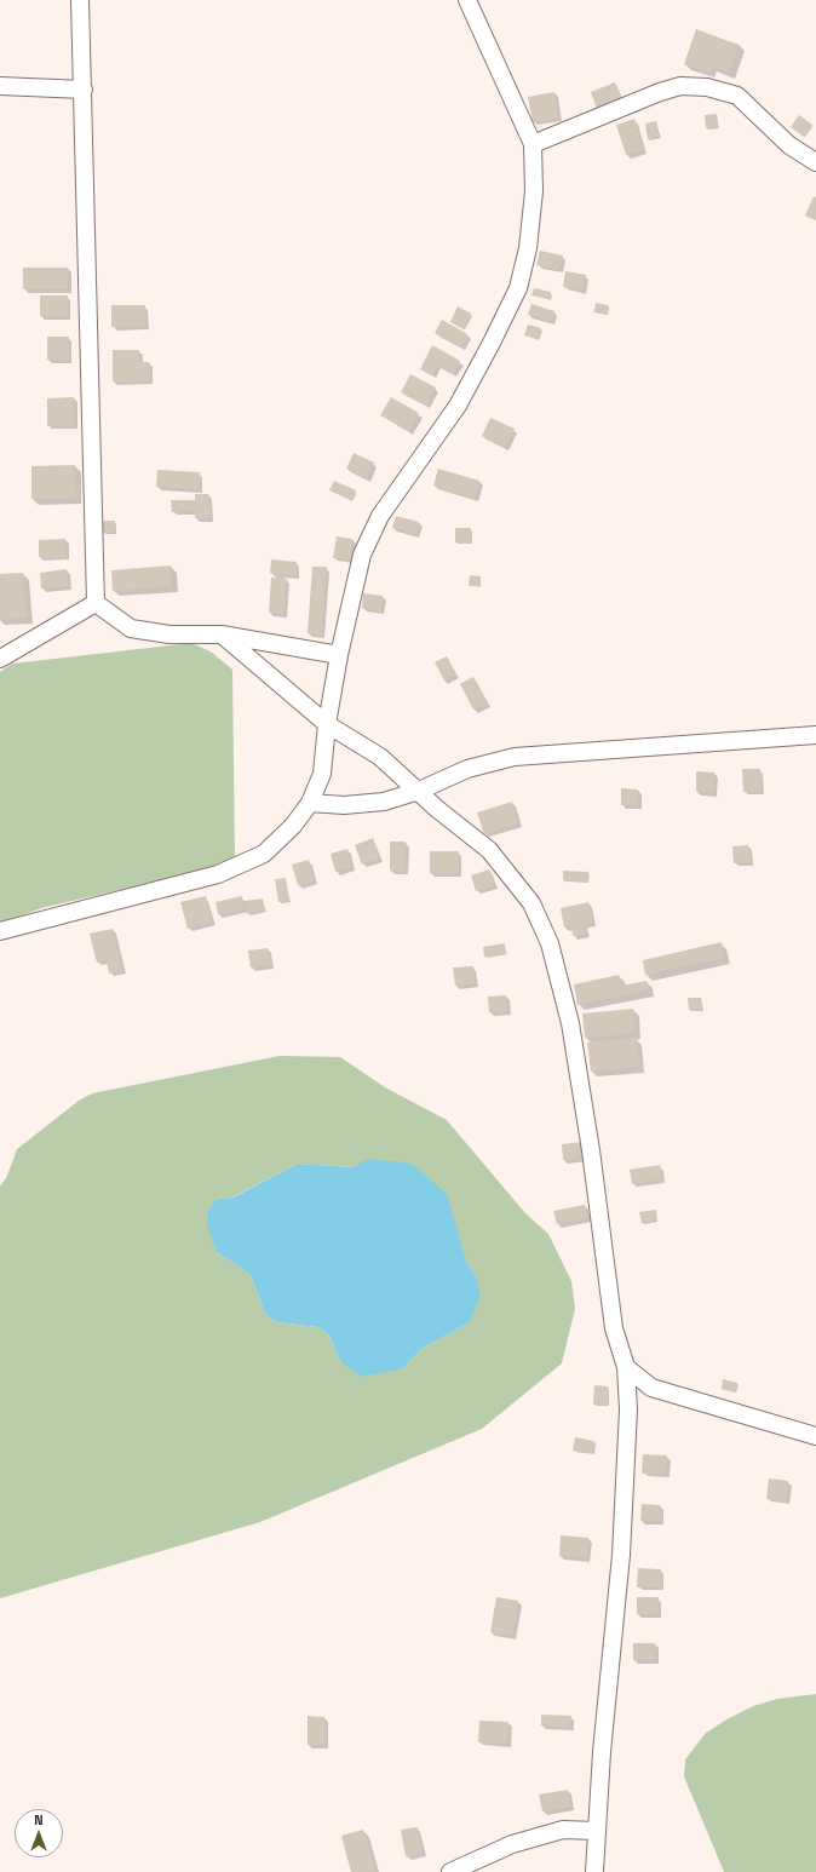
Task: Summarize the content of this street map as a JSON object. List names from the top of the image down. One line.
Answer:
{"north":"top"}
